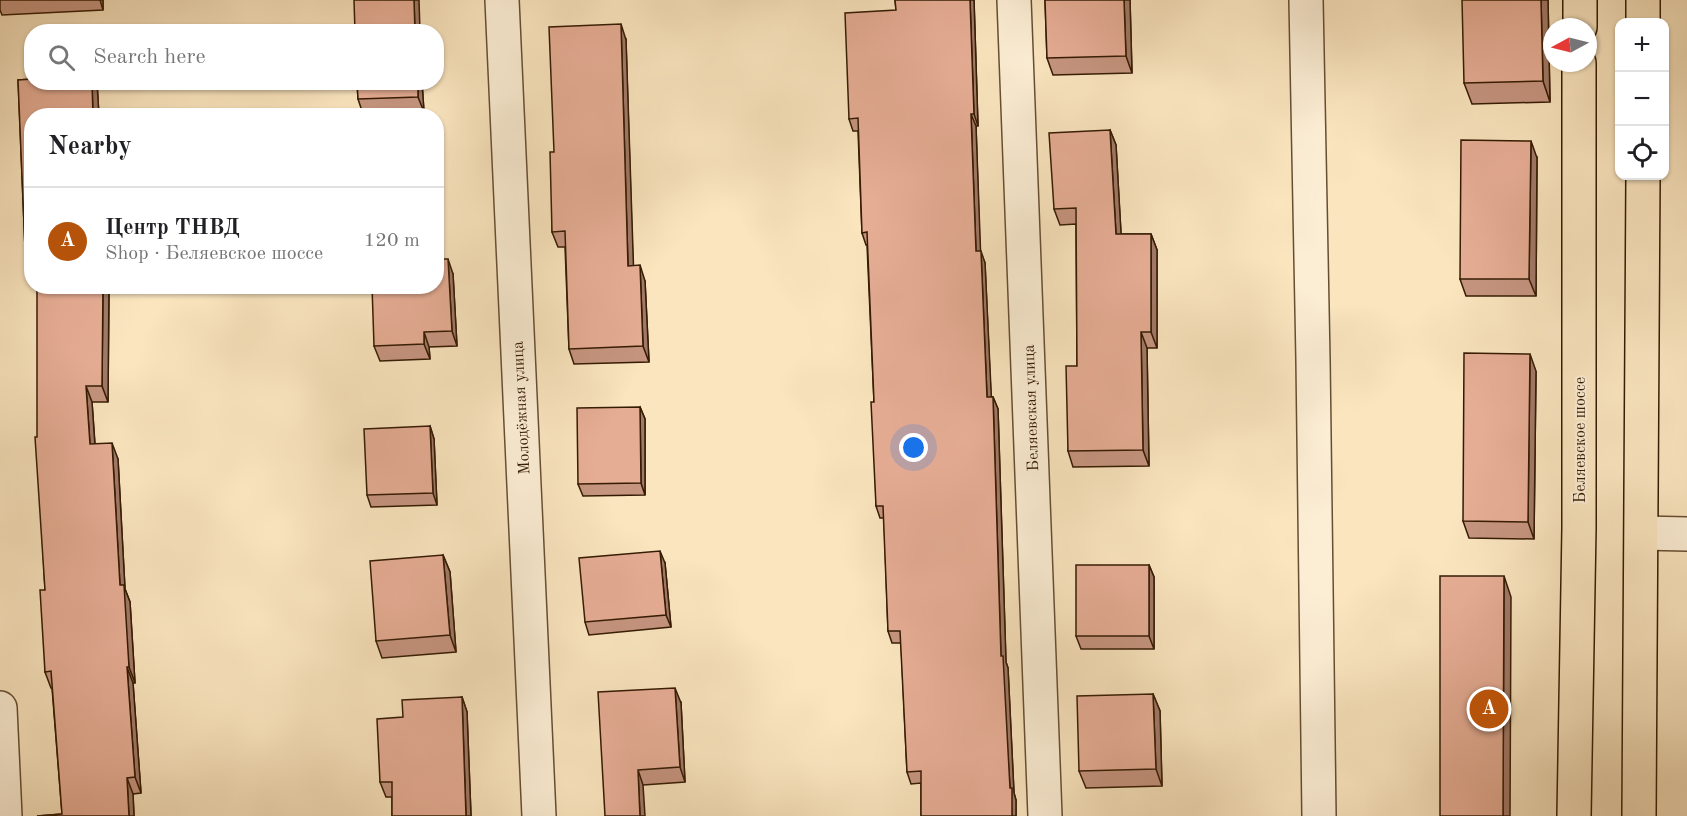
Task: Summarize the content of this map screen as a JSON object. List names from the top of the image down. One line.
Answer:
{"streets":{"main road":["Беляевское шоссе"],"street":["Молодёжная улица","Беляевская улица"]},"north":"left","page":{"map_buttons":["+","−"],"search":"Search here","heading":"Nearby","list":[{"mark":"A","name":"Центр ТНВД","note":"Shop · Беляевское шоссе","value":"120 m"}],"pins":"A"}}
